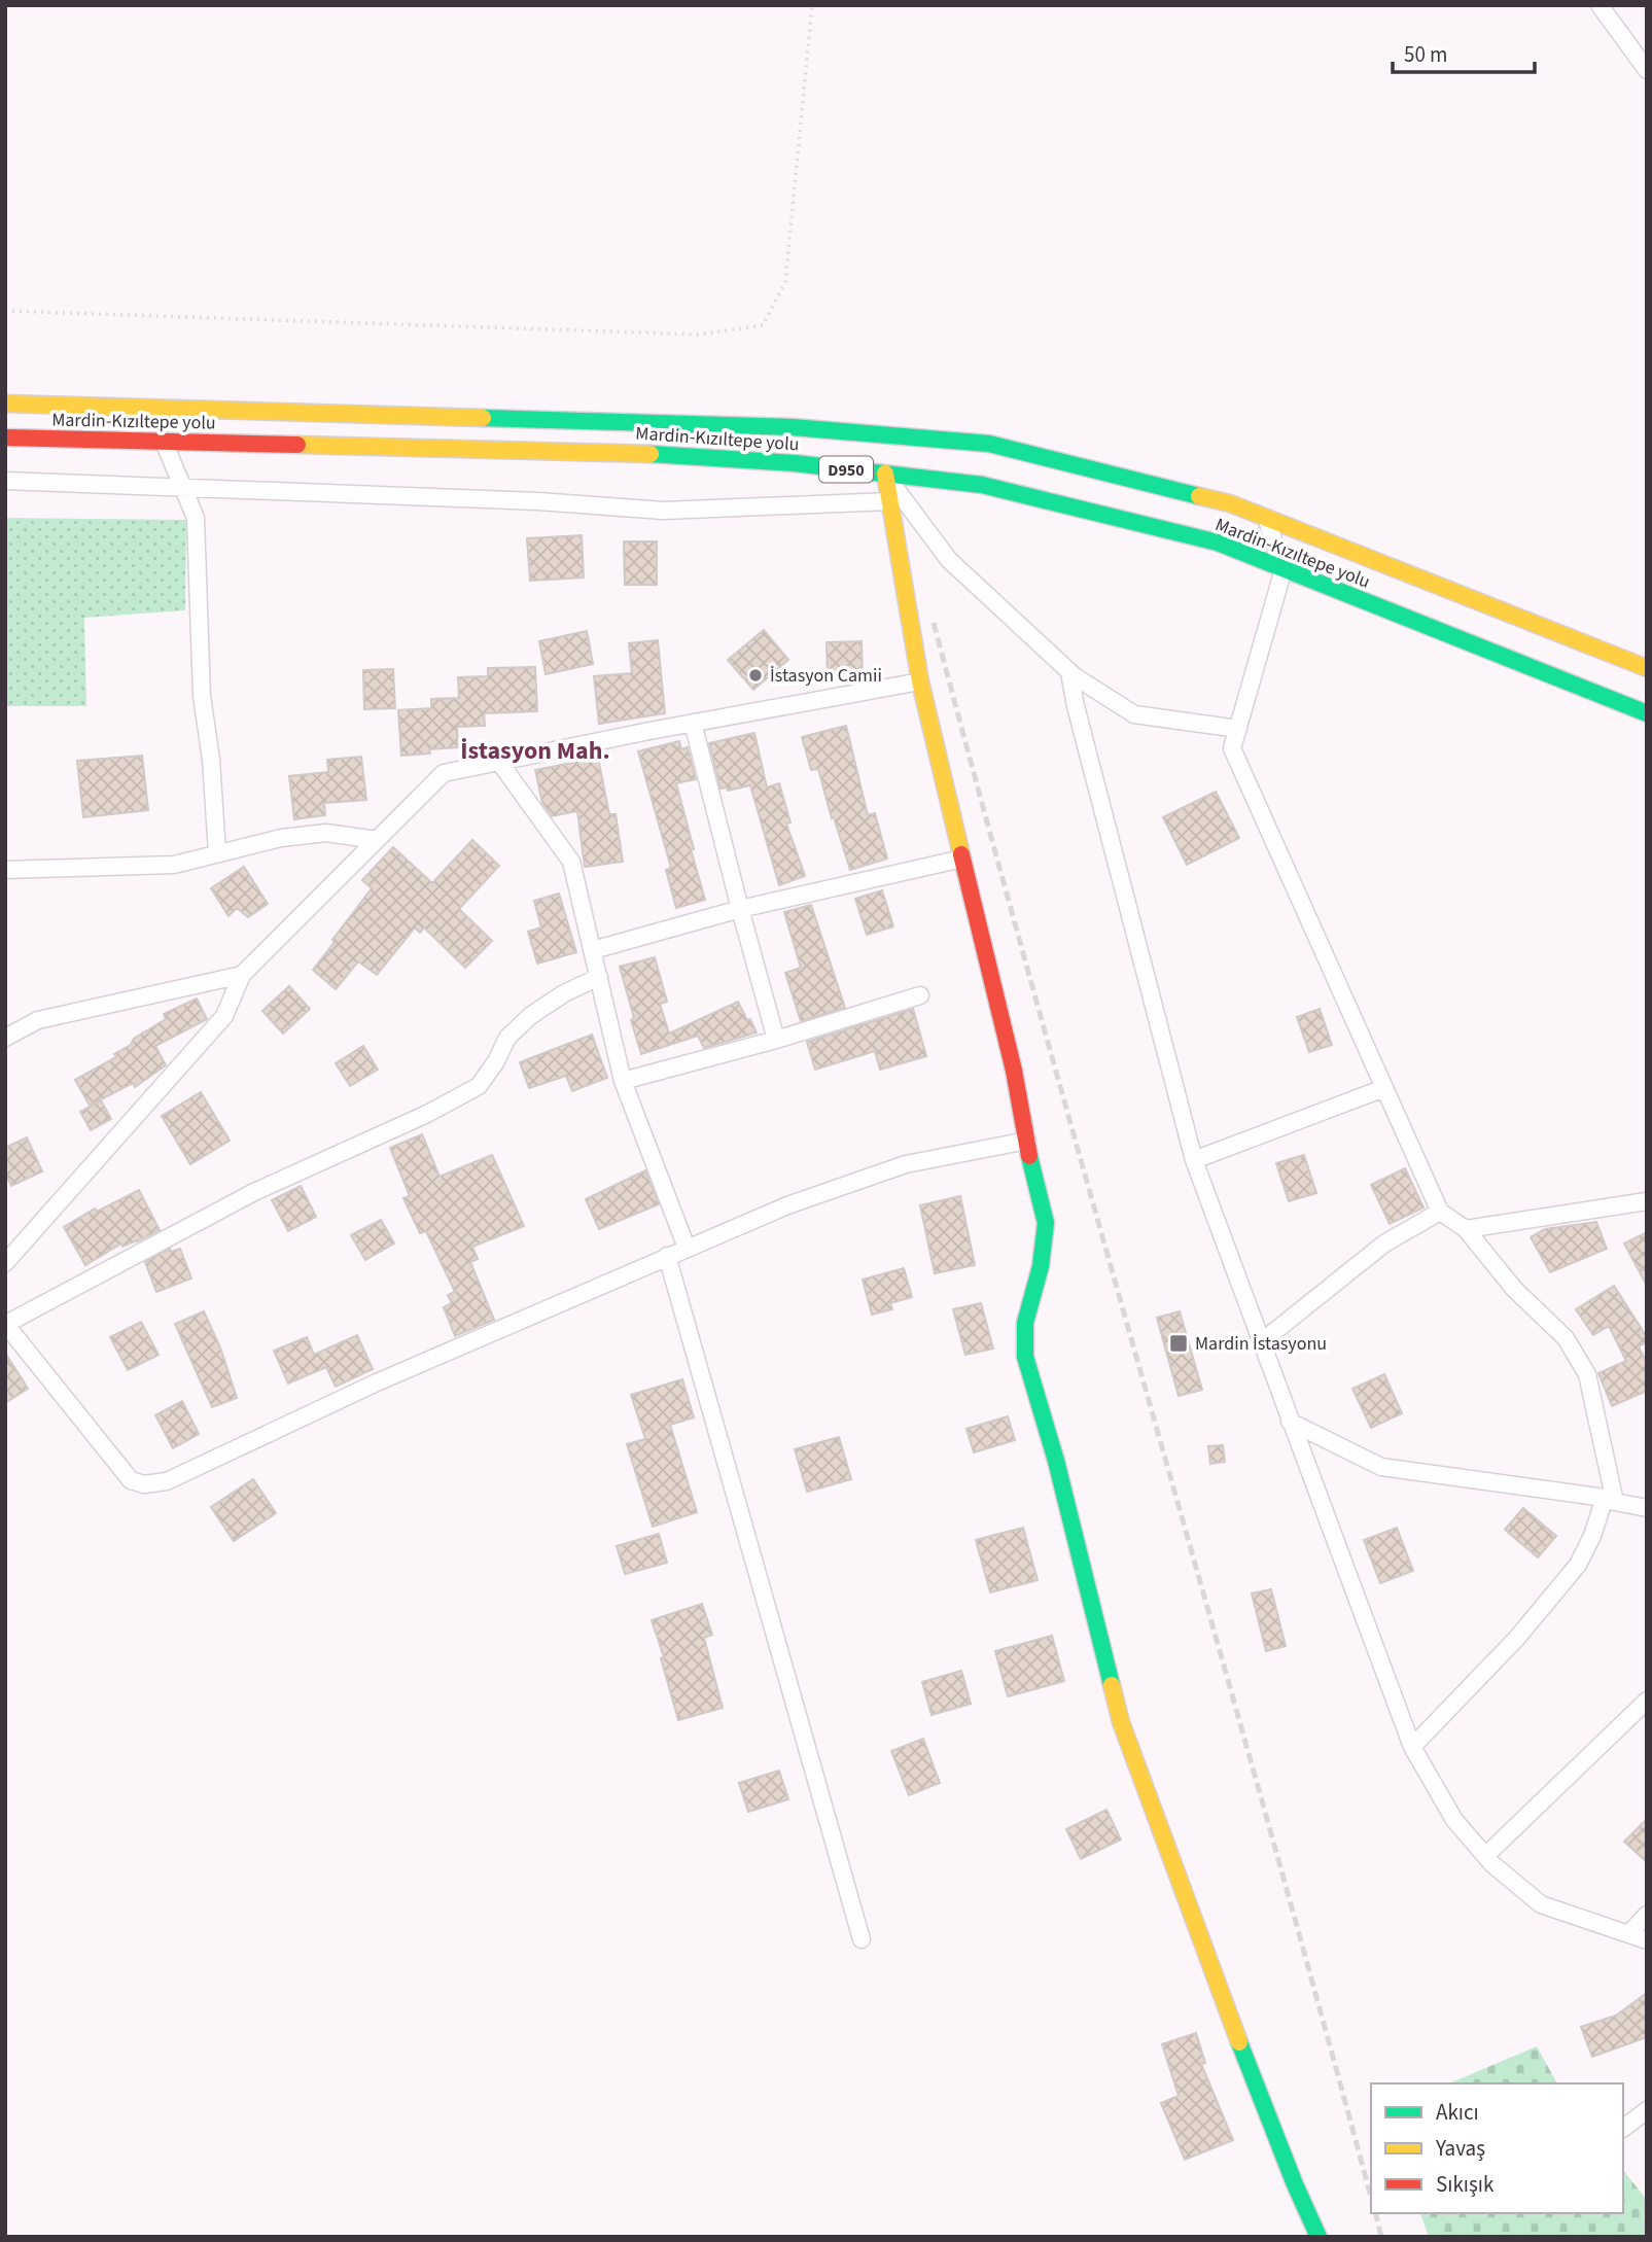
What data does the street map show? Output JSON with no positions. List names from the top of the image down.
{
  "streets": {
    "main road": ["Mardin-Kızıltepe yolu", "D950"]
  },
  "districts": ["İstasyon Mah."],
  "places": {
    "other": ["İstasyon Camii"],
    "transit": ["Mardin İstasyonu"]
  },
  "legend": ["Akıcı", "Yavaş", "Sıkışık"],
  "scale_bar": "50 m"
}
